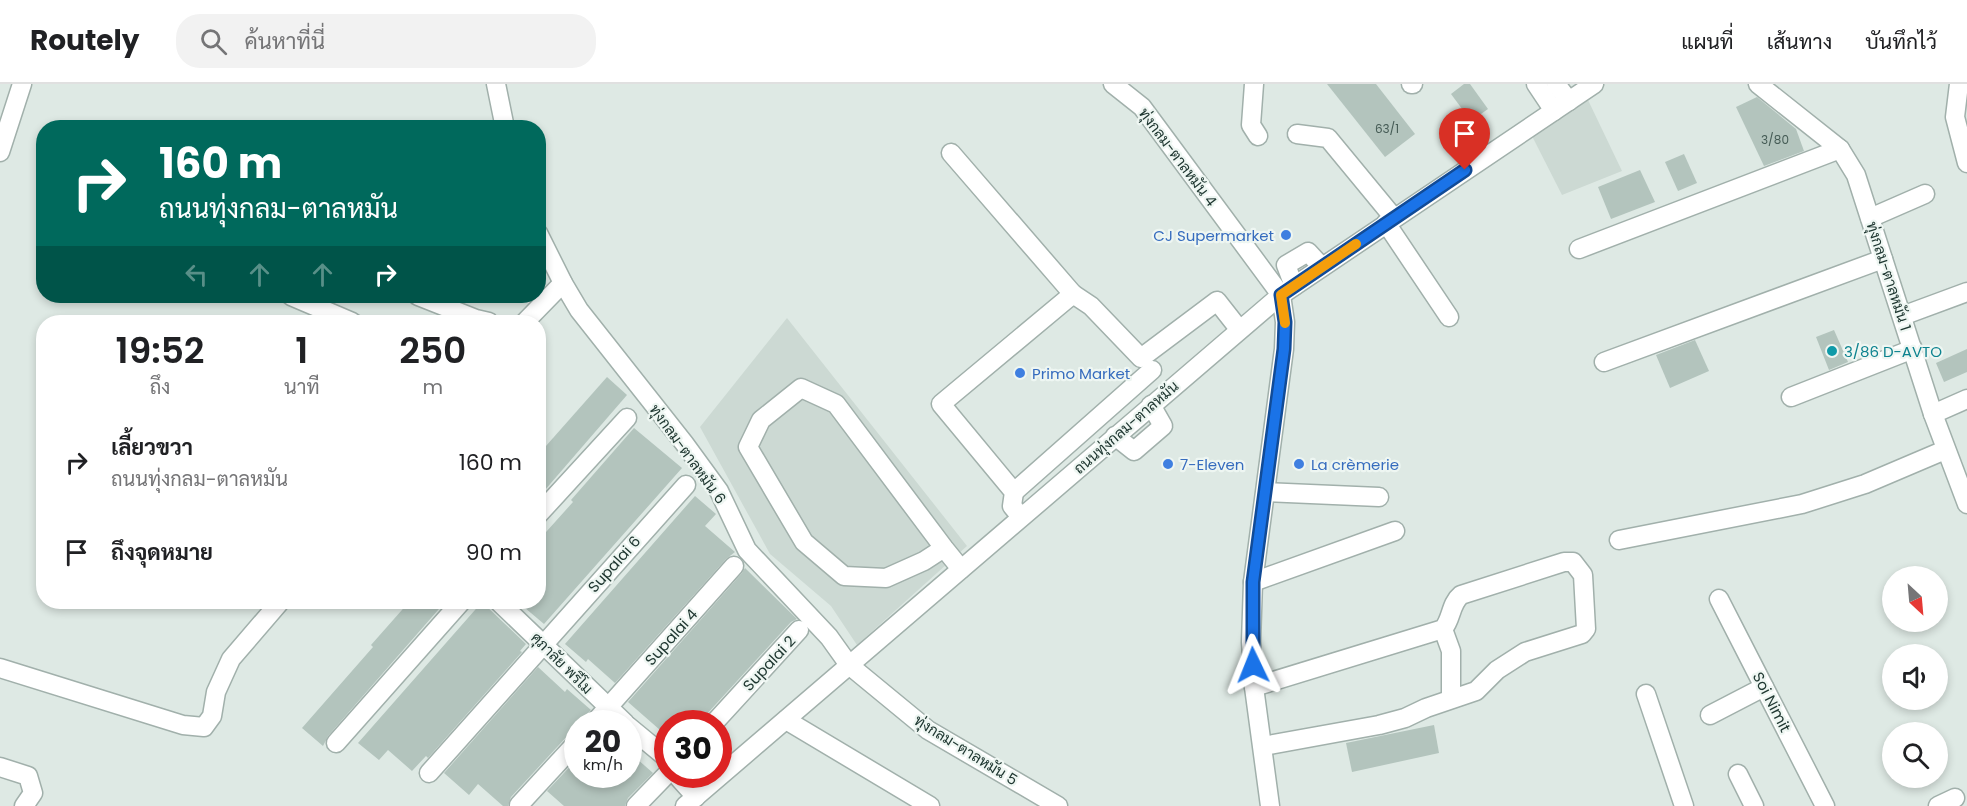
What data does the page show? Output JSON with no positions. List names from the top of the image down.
{
  "streets": {
    "street": [
      "ทุ่งกลม-ตาลหมัน 4",
      "ทุ่งกลม-ตาลหมัน 1",
      "ถนนทุ่งกลม-ตาลหมัน",
      "ทุ่งกลม-ตาลหมัน 6",
      "Supalai 6",
      "Supalai 4",
      "ศุภาลัย พรีโม",
      "Supalai 2",
      "Soi Nimit",
      "ทุ่งกลม-ตาลหมัน 5"
    ]
  },
  "crossings": [
    ["ทุ่งกลม-ตาลหมัน 4", "ถนนทุ่งกลม-ตาลหมัน"],
    ["ถนนทุ่งกลม-ตาลหมัน", "ทุ่งกลม-ตาลหมัน 6"],
    ["ถนนทุ่งกลม-ตาลหมัน", "ทุ่งกลม-ตาลหมัน 5"],
    ["ทุ่งกลม-ตาลหมัน 6", "ทุ่งกลม-ตาลหมัน 5"],
    ["Supalai 6", "ศุภาลัย พรีโม"],
    ["Supalai 4", "ศุภาลัย พรีโม"]
  ],
  "places": [
    "CJ Supermarket",
    "3/86 D-AVTO",
    "Primo Market",
    "7-Eleven",
    "La crèmerie"
  ],
  "house_numbers": ["63/1", "3/80"],
  "north": "bottom right",
  "page": {
    "header": "Routely",
    "search": "ค้นหาที่นี่",
    "nav": ["แผนที่", "เส้นทาง", "บันทึกไว้"],
    "turn": ["160 m", "ถนนทุ่งกลม-ตาลหมัน"],
    "eta": [
      "19:52",
      "ถึง",
      "1",
      "นาที",
      "250",
      "m"
    ],
    "list": [
      {
        "name": "เลี้ยวขวา",
        "note": "ถนนทุ่งกลม-ตาลหมัน",
        "value": "160 m"
      },
      {
        "name": "ถึงจุดหมาย",
        "value": "90 m"
      }
    ],
    "speed": "20 km/h",
    "limit": "30"
  }
}
